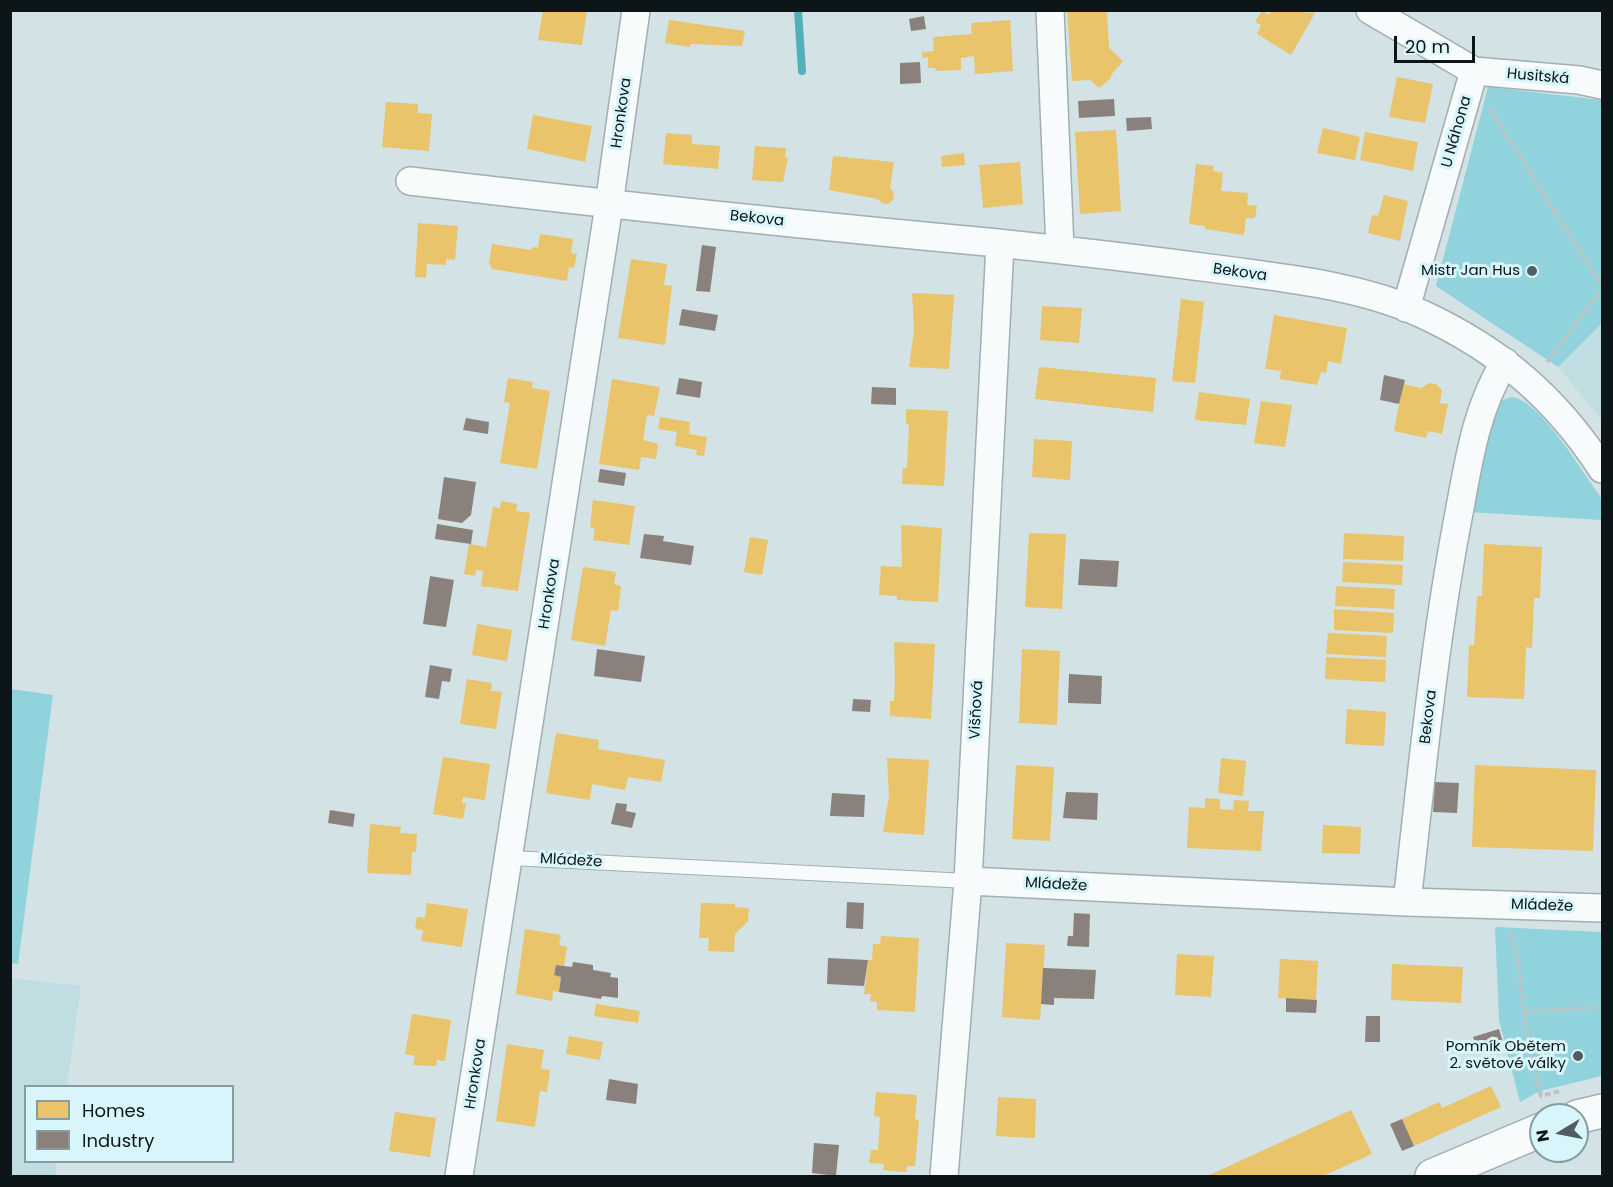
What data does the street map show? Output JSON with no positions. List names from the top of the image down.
{
  "streets": {
    "street": [
      "Husitská",
      "Hronkova",
      "U Náhona",
      "Bekova",
      "Višňová",
      "Mládeže"
    ]
  },
  "crossings": [
    ["Husitská", "U Náhona"],
    ["Hronkova", "Bekova"],
    ["Hronkova", "Mládeže"],
    ["U Náhona", "Bekova"],
    ["Bekova", "Višňová"],
    ["Bekova", "Mládeže"],
    ["Višňová", "Mládeže"]
  ],
  "places": ["Mistr Jan Hus", "Pomník Obětem 2. světové války"],
  "legend": ["Homes", "Industry"],
  "scale_bar": "20 m",
  "north": "left"
}
